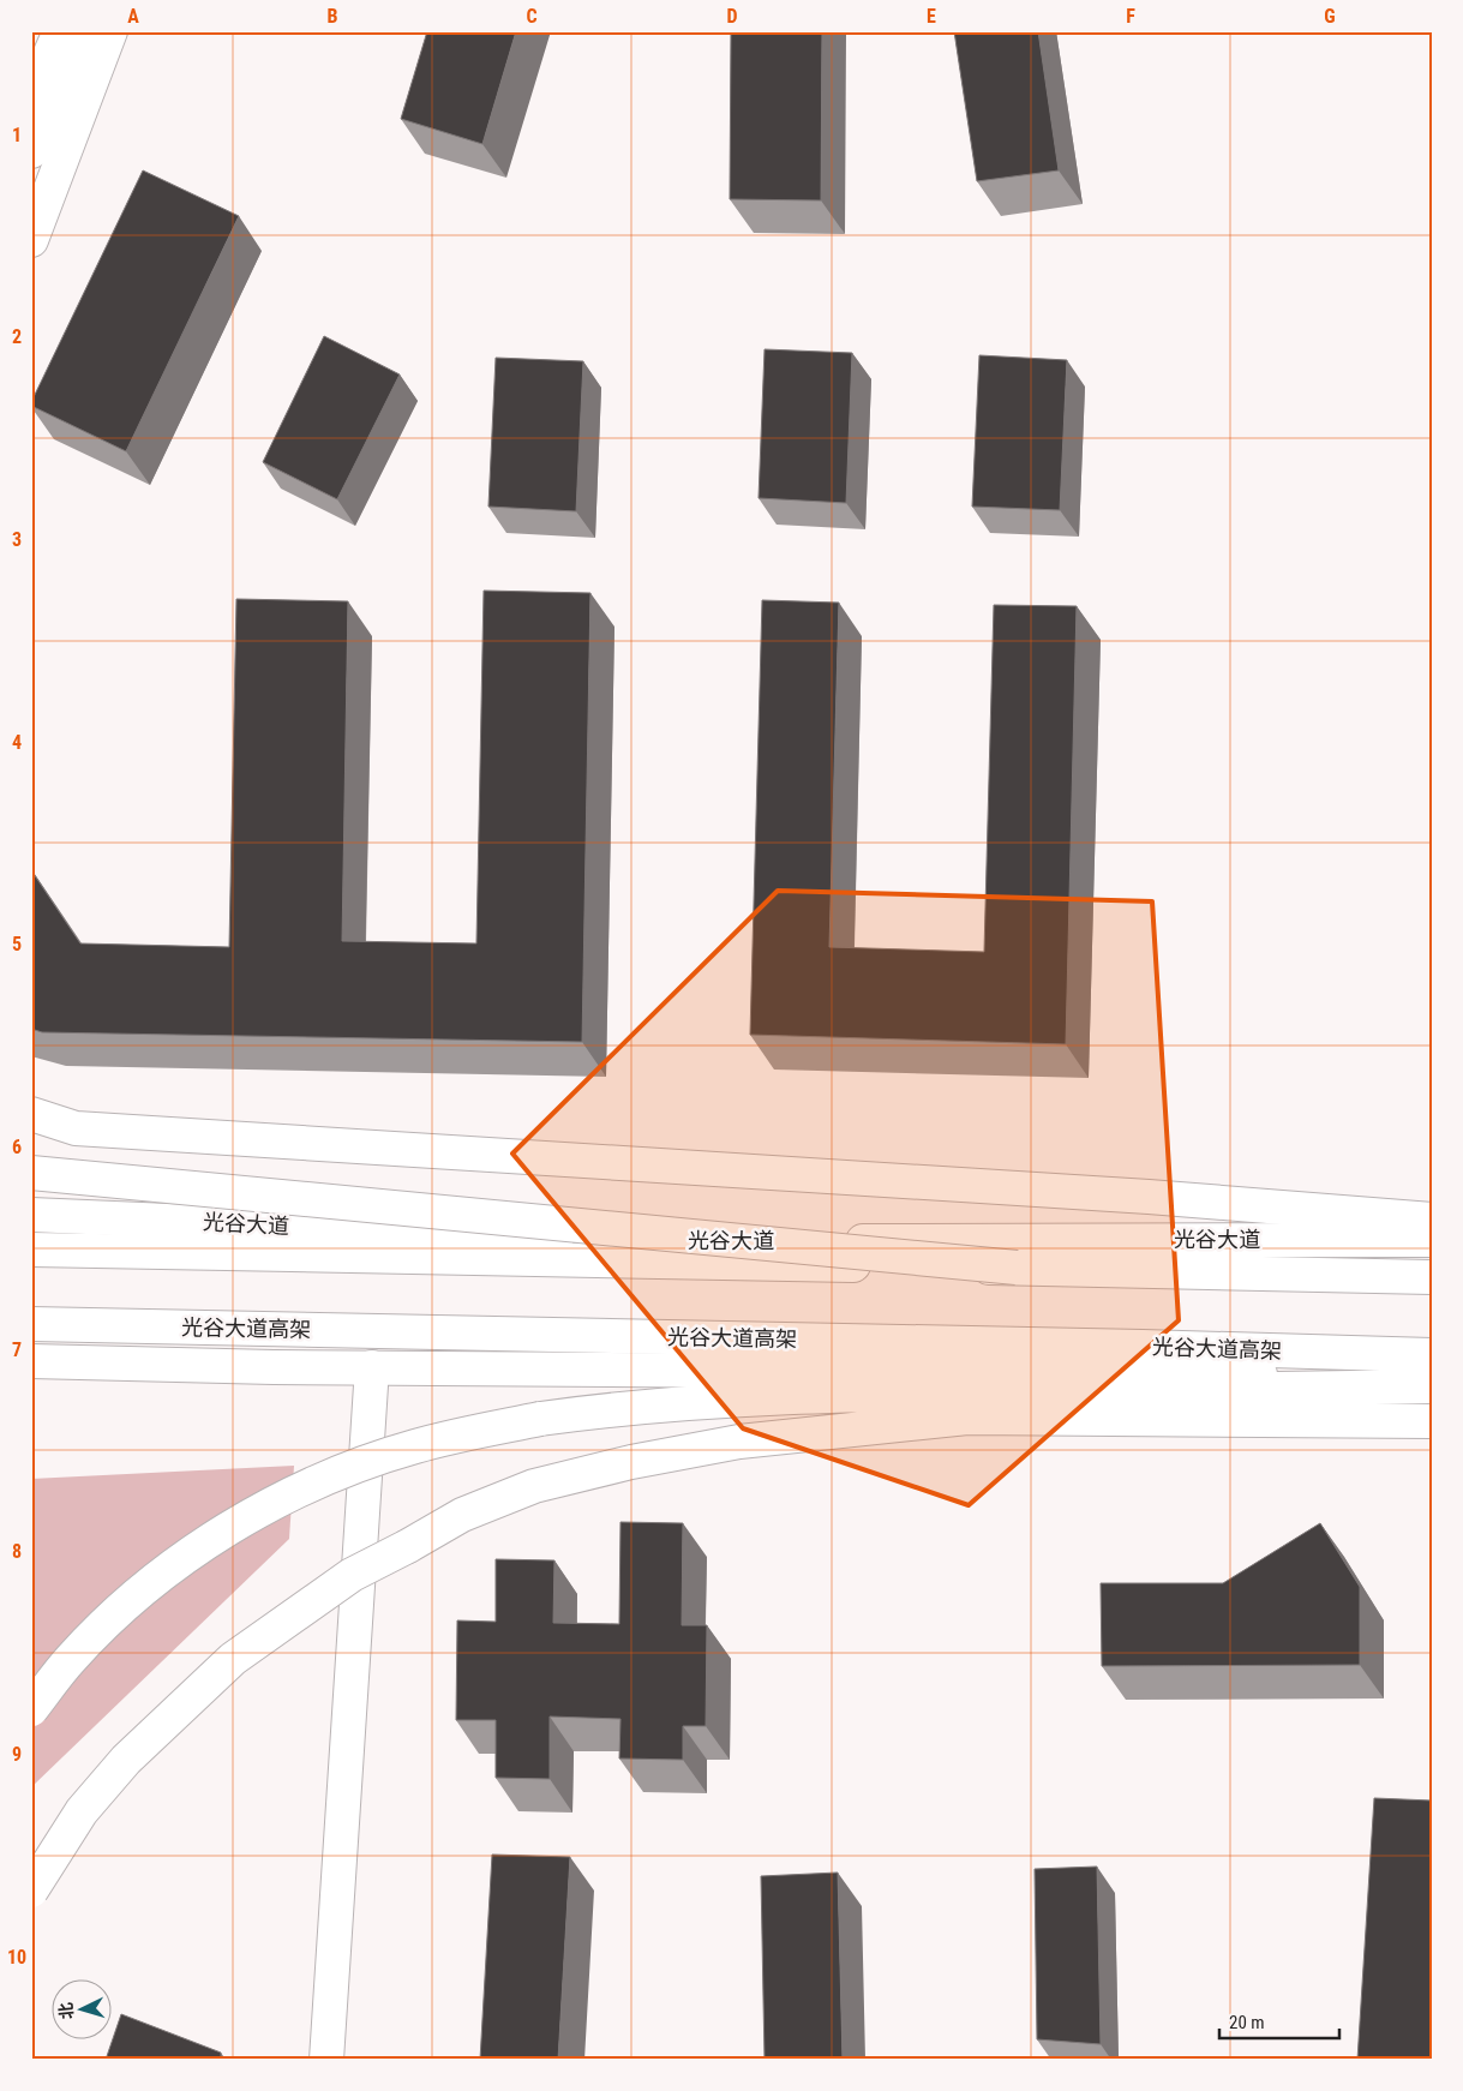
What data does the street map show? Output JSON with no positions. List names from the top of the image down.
{
  "streets": {
    "main road": ["光谷大道", "光谷大道高架"]
  },
  "scale_bar": "20 m",
  "north": "left",
  "grid": {
    "columns": [
      "A",
      "B",
      "C",
      "D",
      "E",
      "F",
      "G"
    ],
    "rows": [
      "1",
      "2",
      "3",
      "4",
      "5",
      "6",
      "7",
      "8",
      "9",
      "10"
    ]
  }
}
